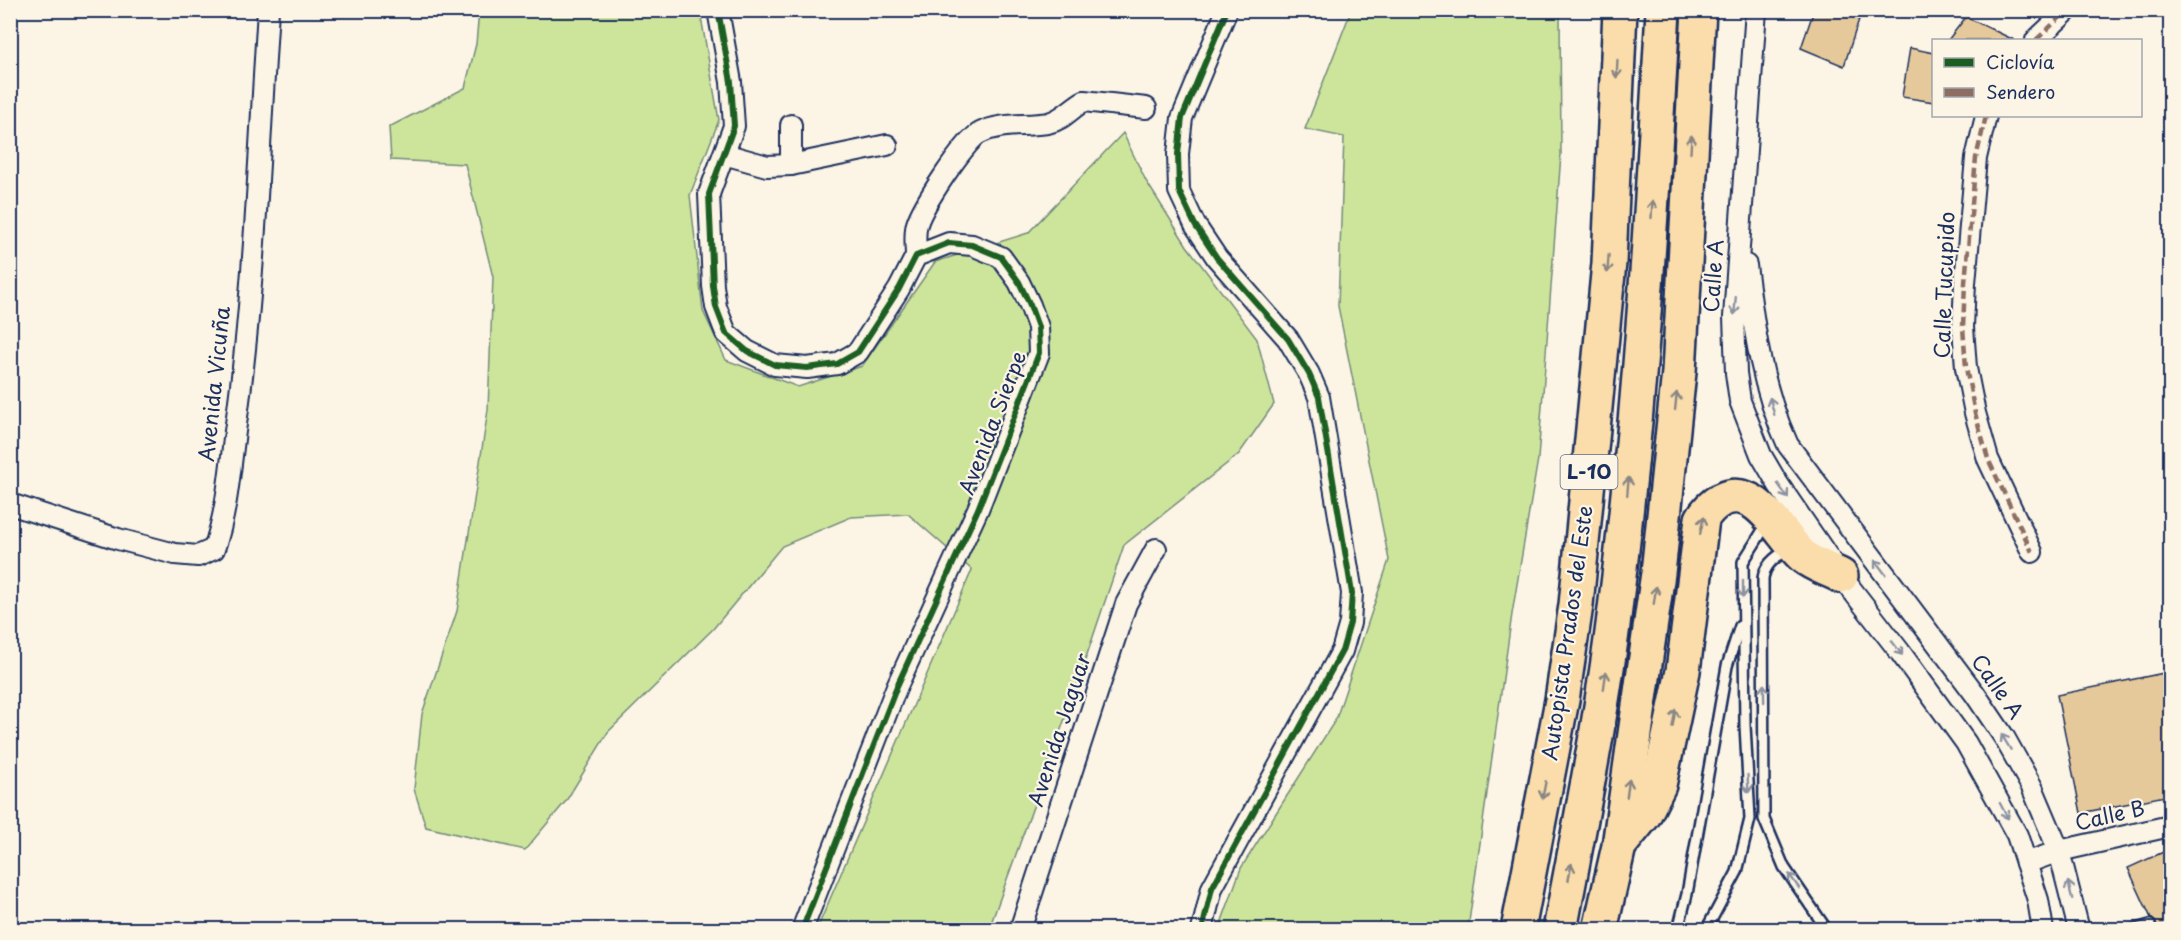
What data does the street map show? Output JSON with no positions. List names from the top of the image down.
{
  "streets": {
    "highway": ["L-10", "Autopista Prados del Este"],
    "street": [
      "Calle A",
      "Calle Tucupido",
      "Avenida Vicuña",
      "Avenida Sierpe",
      "Avenida Jaguar",
      "Calle B"
    ]
  },
  "crossings": [
    ["Calle A", "Calle B"]
  ],
  "legend": ["Ciclovía", "Sendero"]
}
